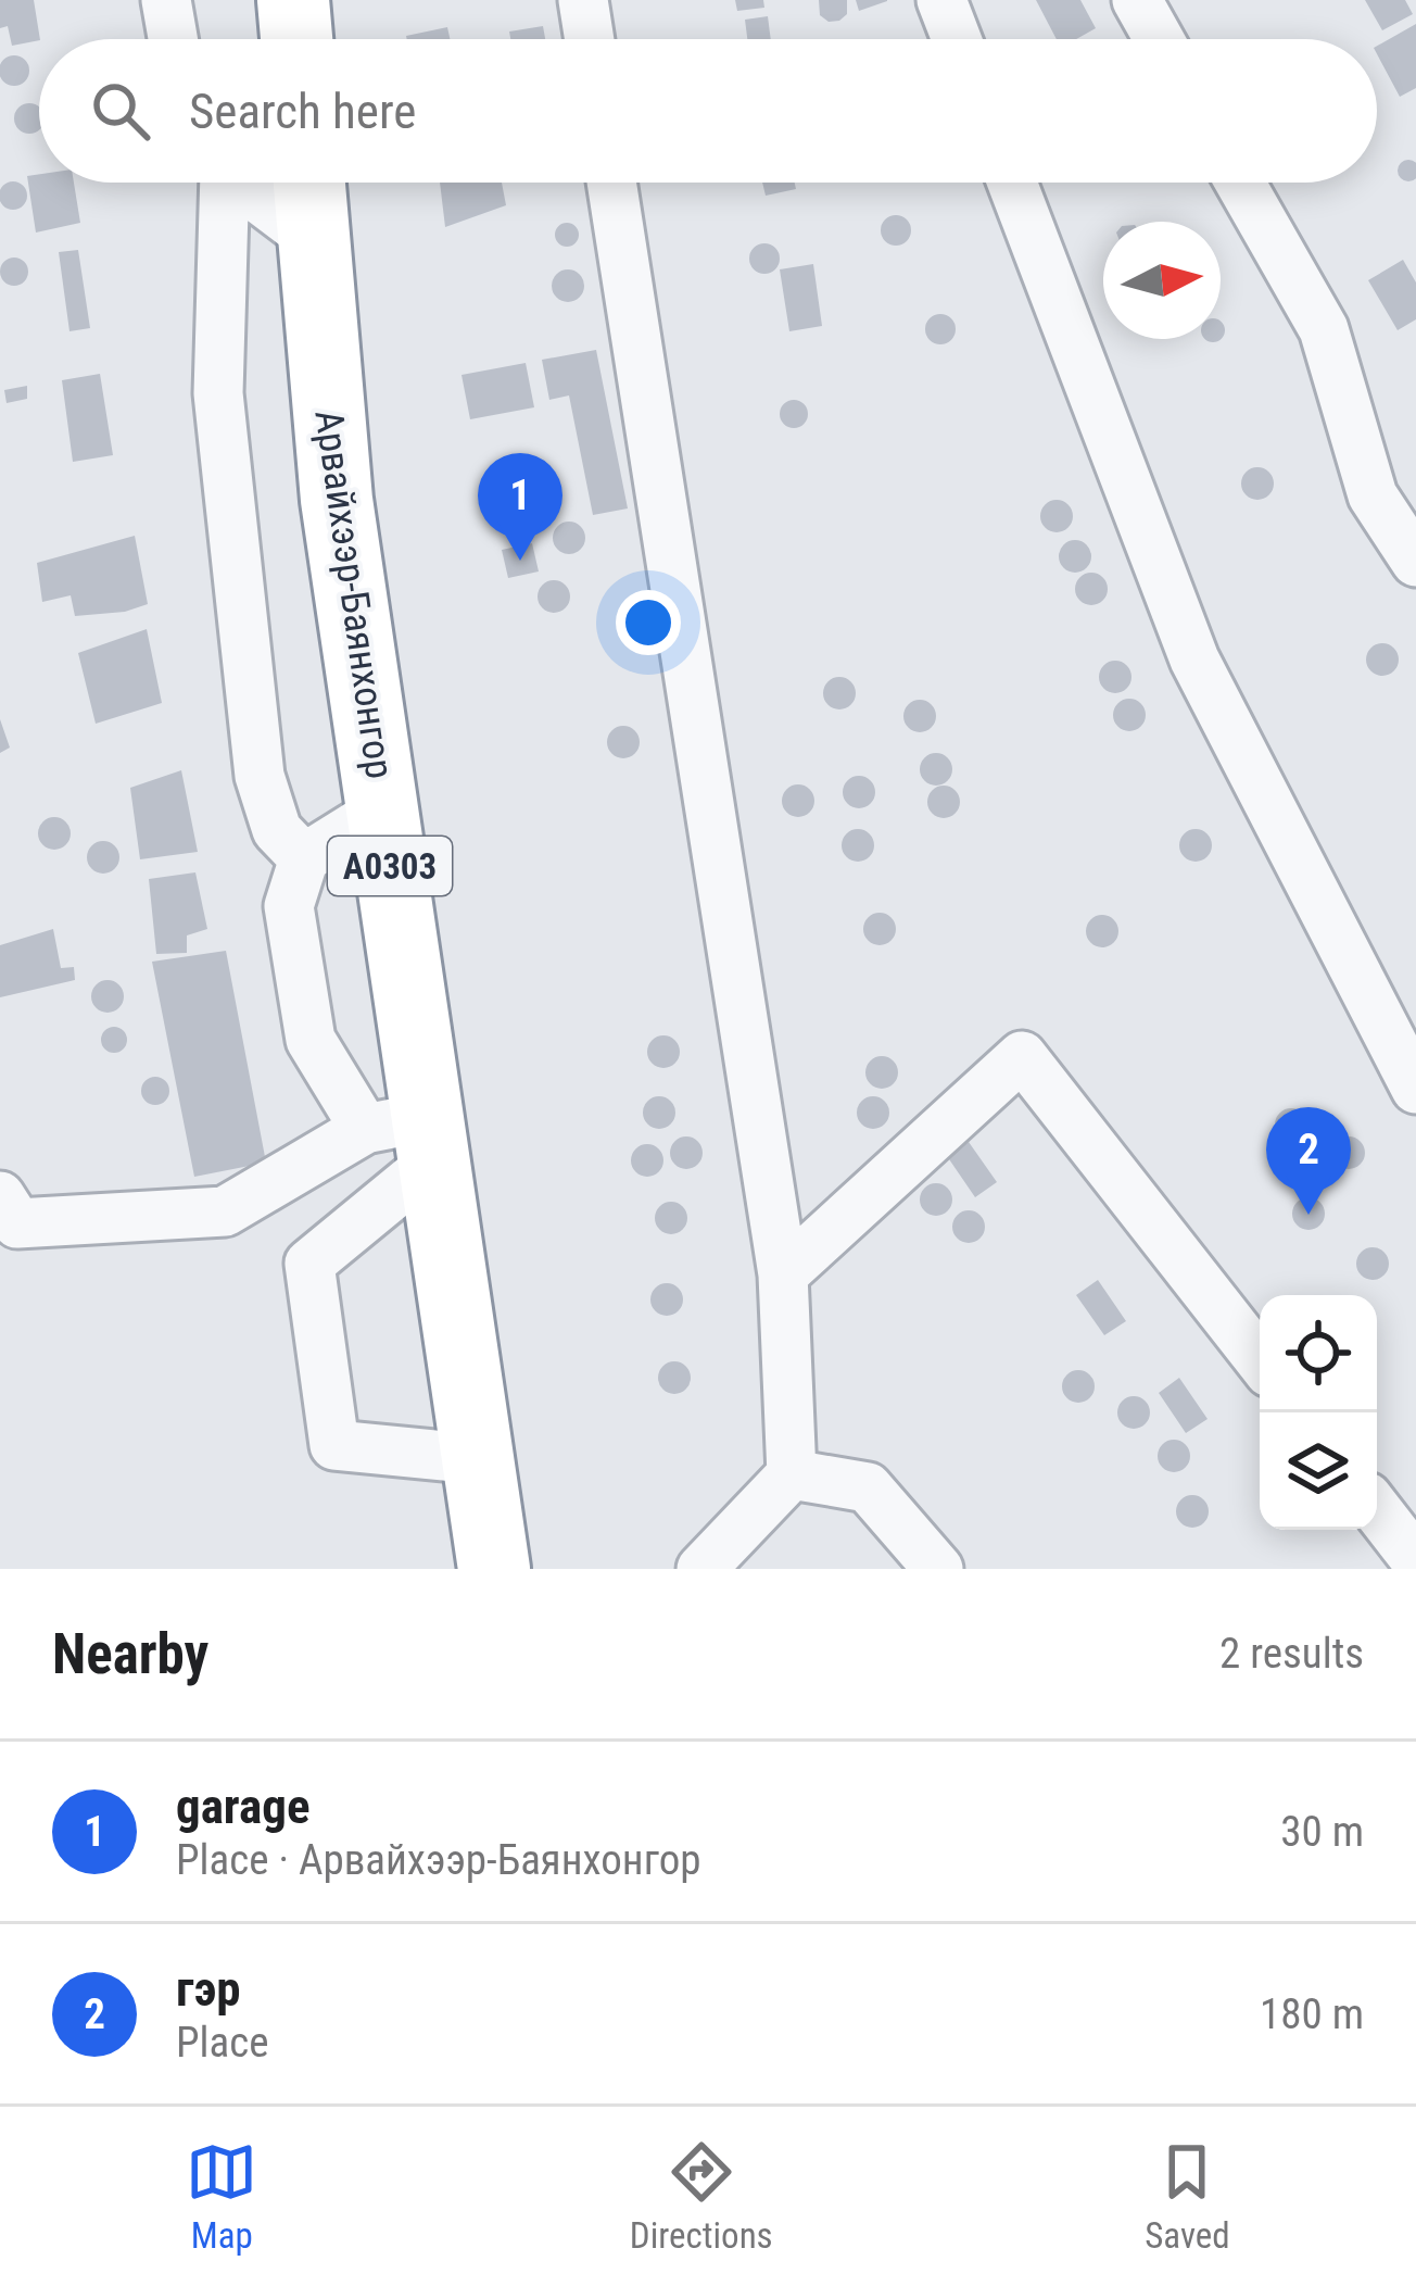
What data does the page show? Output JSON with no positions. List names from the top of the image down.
{
  "streets": {
    "highway": ["Арвайхээр-Баянхонгор", "A0303"]
  },
  "north": "right",
  "page": {
    "search": "Search here",
    "pins": ["1", "2"],
    "heading": ["Nearby", "2 results"],
    "list": [
      {
        "mark": "1",
        "name": "garage",
        "note": "Place · Арвайхээр-Баянхонгор",
        "value": "30 m"
      },
      {
        "mark": "2",
        "name": "гэр",
        "note": "Place",
        "value": "180 m"
      }
    ],
    "nav": ["Map", "Directions", "Saved"]
  }
}
